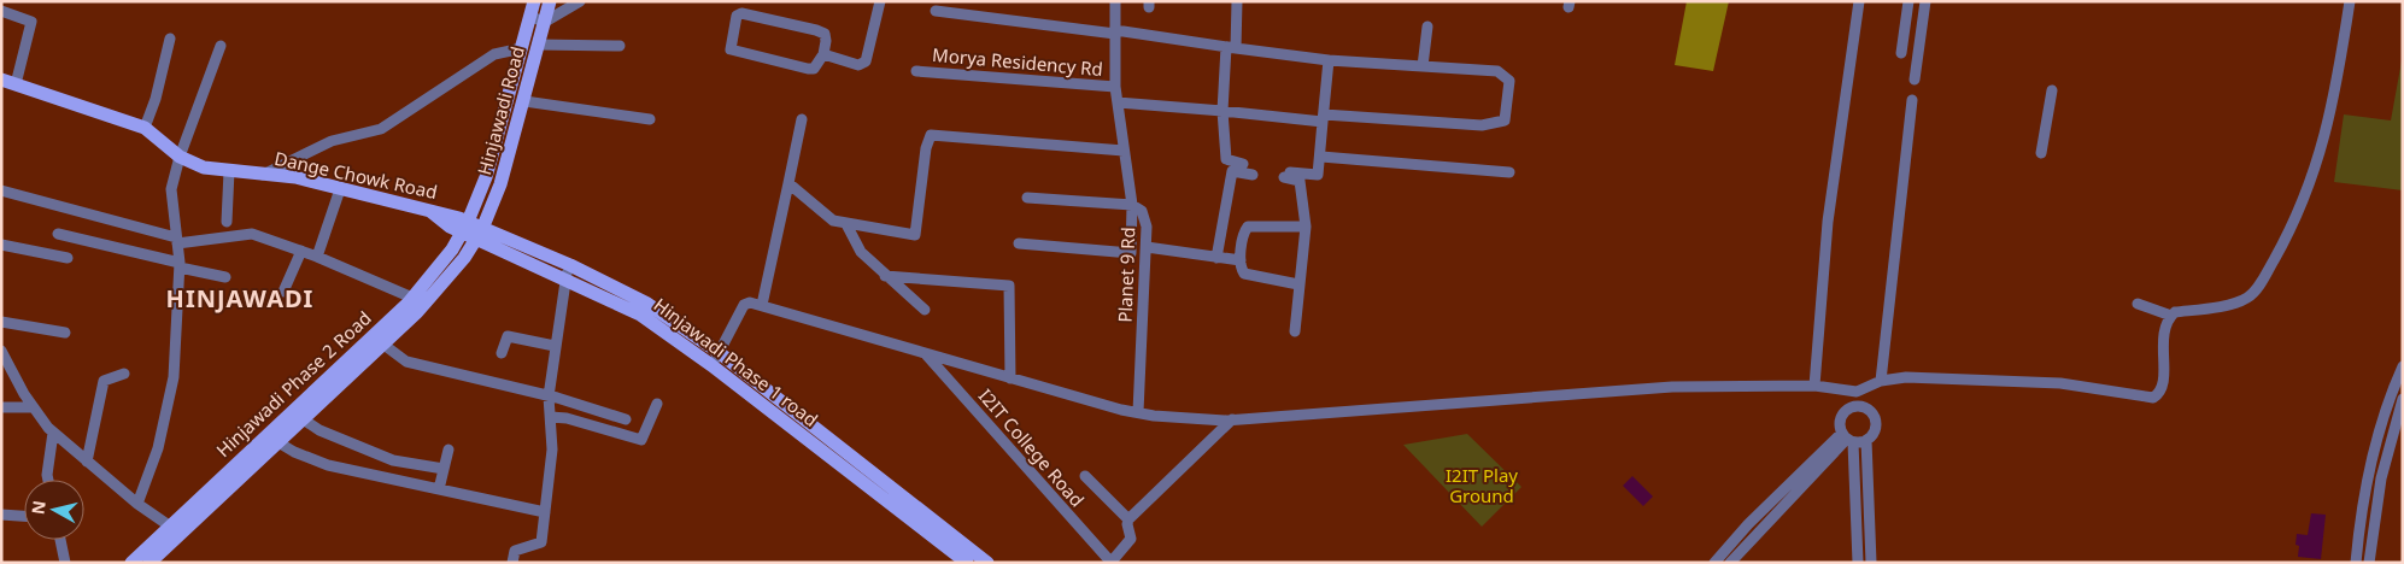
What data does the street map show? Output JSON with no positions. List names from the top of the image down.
{
  "streets": {
    "main road": [
      "Hinjawadi Road",
      "Dange Chowk Road",
      "Hinjawadi Phase 1 road",
      "Hinjawadi Phase 2 Road"
    ],
    "street": ["Morya Residency Rd", "Planet 9 Rd", "I2IT College Road"]
  },
  "crossings": [
    ["Morya Residency Rd", "Planet 9 Rd"],
    ["Hinjawadi Road", "Dange Chowk Road"],
    ["Hinjawadi Road", "Hinjawadi Phase 1 road"],
    ["Hinjawadi Road", "Hinjawadi Phase 2 Road"],
    ["Dange Chowk Road", "Hinjawadi Phase 1 road"],
    ["Dange Chowk Road", "Hinjawadi Phase 2 Road"],
    ["Hinjawadi Phase 1 road", "Hinjawadi Phase 2 Road"]
  ],
  "districts": ["HINJAWADI"],
  "parks": ["I2IT Play Ground"],
  "north": "left"
}
